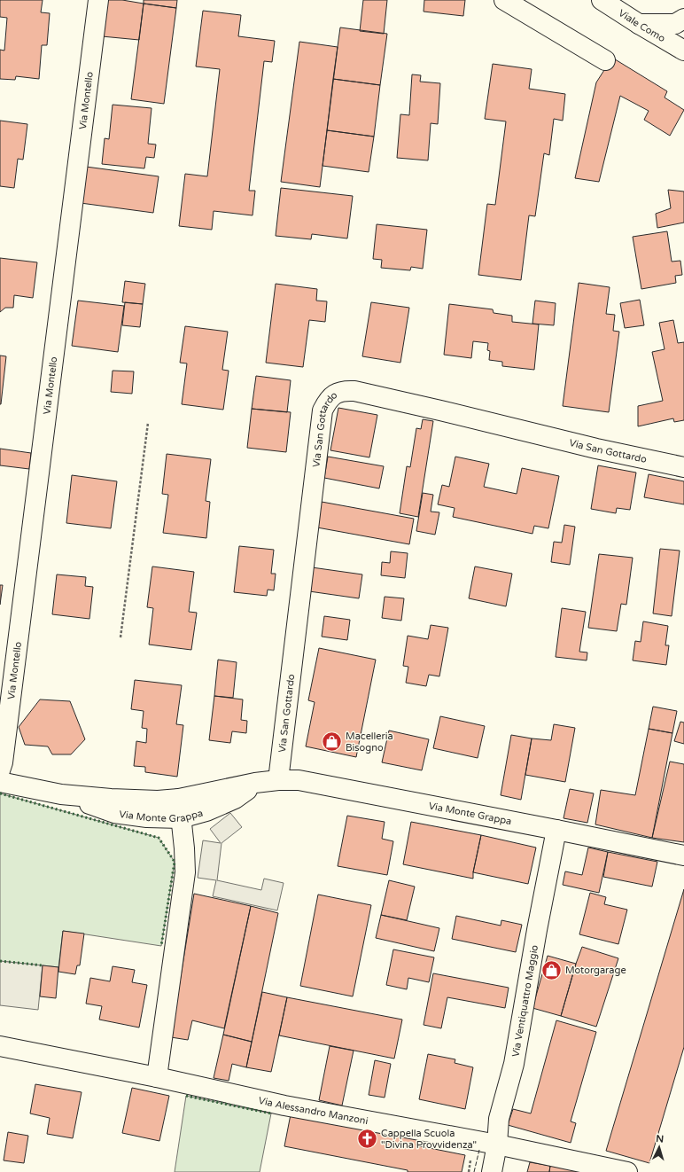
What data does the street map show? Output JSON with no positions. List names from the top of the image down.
{
  "streets": {
    "street": [
      "Viale Como",
      "Via Montello",
      "Via San Gottardo",
      "Via Monte Grappa",
      "Via Ventiquattro Maggio",
      "Via Alessandro Manzoni"
    ]
  },
  "crossings": [
    ["Via San Gottardo", "Via Monte Grappa"],
    ["Via Monte Grappa", "Via Ventiquattro Maggio"],
    ["Via Ventiquattro Maggio", "Via Alessandro Manzoni"]
  ],
  "places": {
    "shop": ["Macelleria Bisogno", "Motorgarage"],
    "church": ["Cappella Scuola \"Divina Provvidenza\""]
  },
  "north": "top"
}
